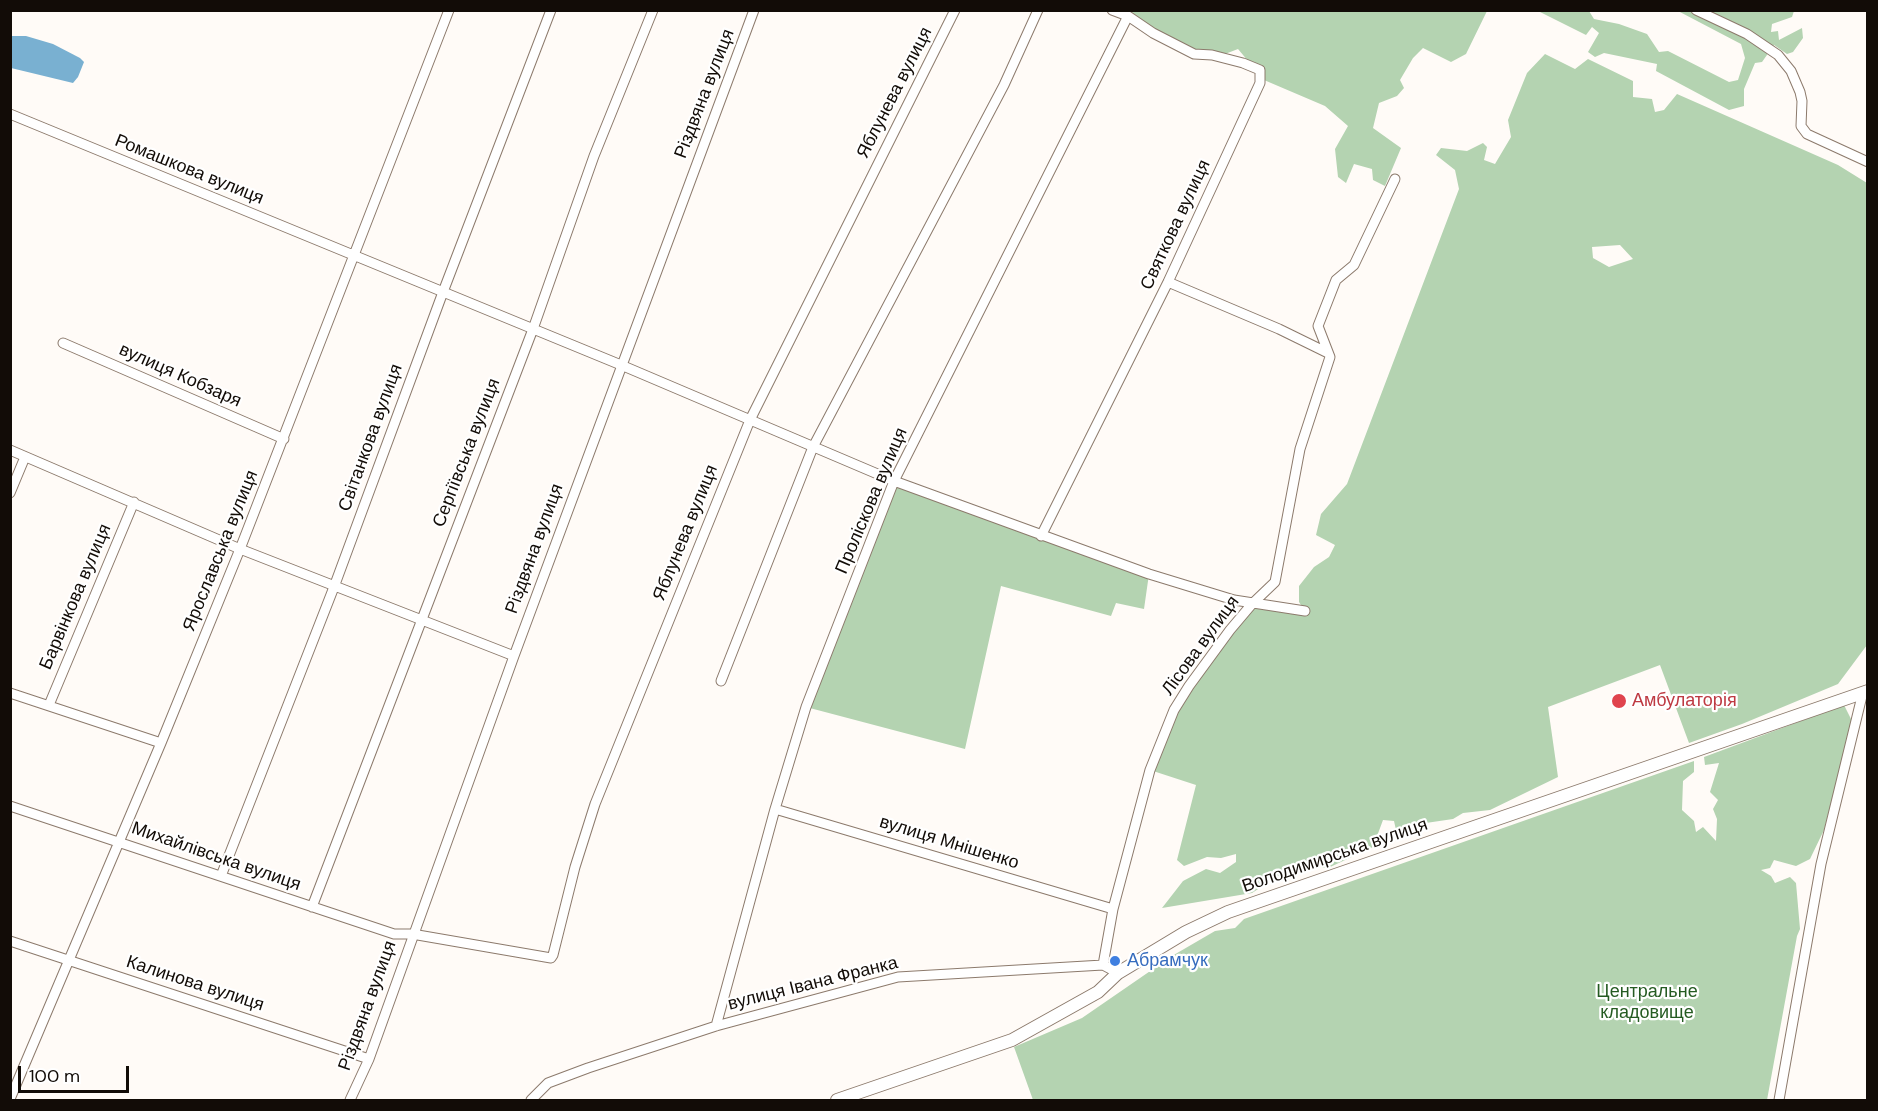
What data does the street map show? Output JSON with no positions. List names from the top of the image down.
{
  "streets": {
    "main road": ["Володимирська вулиця"],
    "street": [
      "Яблунева вулиця",
      "Різдвяна вулиця",
      "Ромашкова вулиця",
      "Святкова вулиця",
      "вулиця Кобзаря",
      "Світанкова вулиця",
      "Сергіївська вулиця",
      "Проліскова вулиця",
      "Ярославська вулиця",
      "Барвінкова вулиця",
      "Лісова вулиця",
      "вулиця Мнішенко",
      "Михайлівська вулиця",
      "Калинова вулиця",
      "вулиця Івана Франка"
    ]
  },
  "crossings": [
    ["Яблунева вулиця", "Різдвяна вулиця"],
    ["Яблунева вулиця", "Ромашкова вулиця"],
    ["Яблунева вулиця", "Михайлівська вулиця"],
    ["Різдвяна вулиця", "Ромашкова вулиця"],
    ["Різдвяна вулиця", "Михайлівська вулиця"],
    ["Різдвяна вулиця", "Калинова вулиця"],
    ["Ромашкова вулиця", "Святкова вулиця"],
    ["Ромашкова вулиця", "Світанкова вулиця"],
    ["Ромашкова вулиця", "Сергіївська вулиця"],
    ["Ромашкова вулиця", "Проліскова вулиця"],
    ["Ромашкова вулиця", "Ярославська вулиця"],
    ["Ромашкова вулиця", "Лісова вулиця"],
    ["Святкова вулиця", "Проліскова вулиця"],
    ["вулиця Кобзаря", "Ярославська вулиця"],
    ["Світанкова вулиця", "Михайлівська вулиця"],
    ["Сергіївська вулиця", "Михайлівська вулиця"],
    ["Проліскова вулиця", "вулиця Мнішенко"],
    ["Проліскова вулиця", "вулиця Івана Франка"],
    ["Ярославська вулиця", "Михайлівська вулиця"],
    ["Ярославська вулиця", "Калинова вулиця"],
    ["Лісова вулиця", "вулиця Мнішенко"],
    ["Лісова вулиця", "вулиця Івана Франка"],
    ["Володимирська вулиця", "вулиця Івана Франка"]
  ],
  "parks": ["Центральне кладовище"],
  "places": ["Амбулаторія", "Абрамчук"],
  "scale_bar": "100 m"
}
